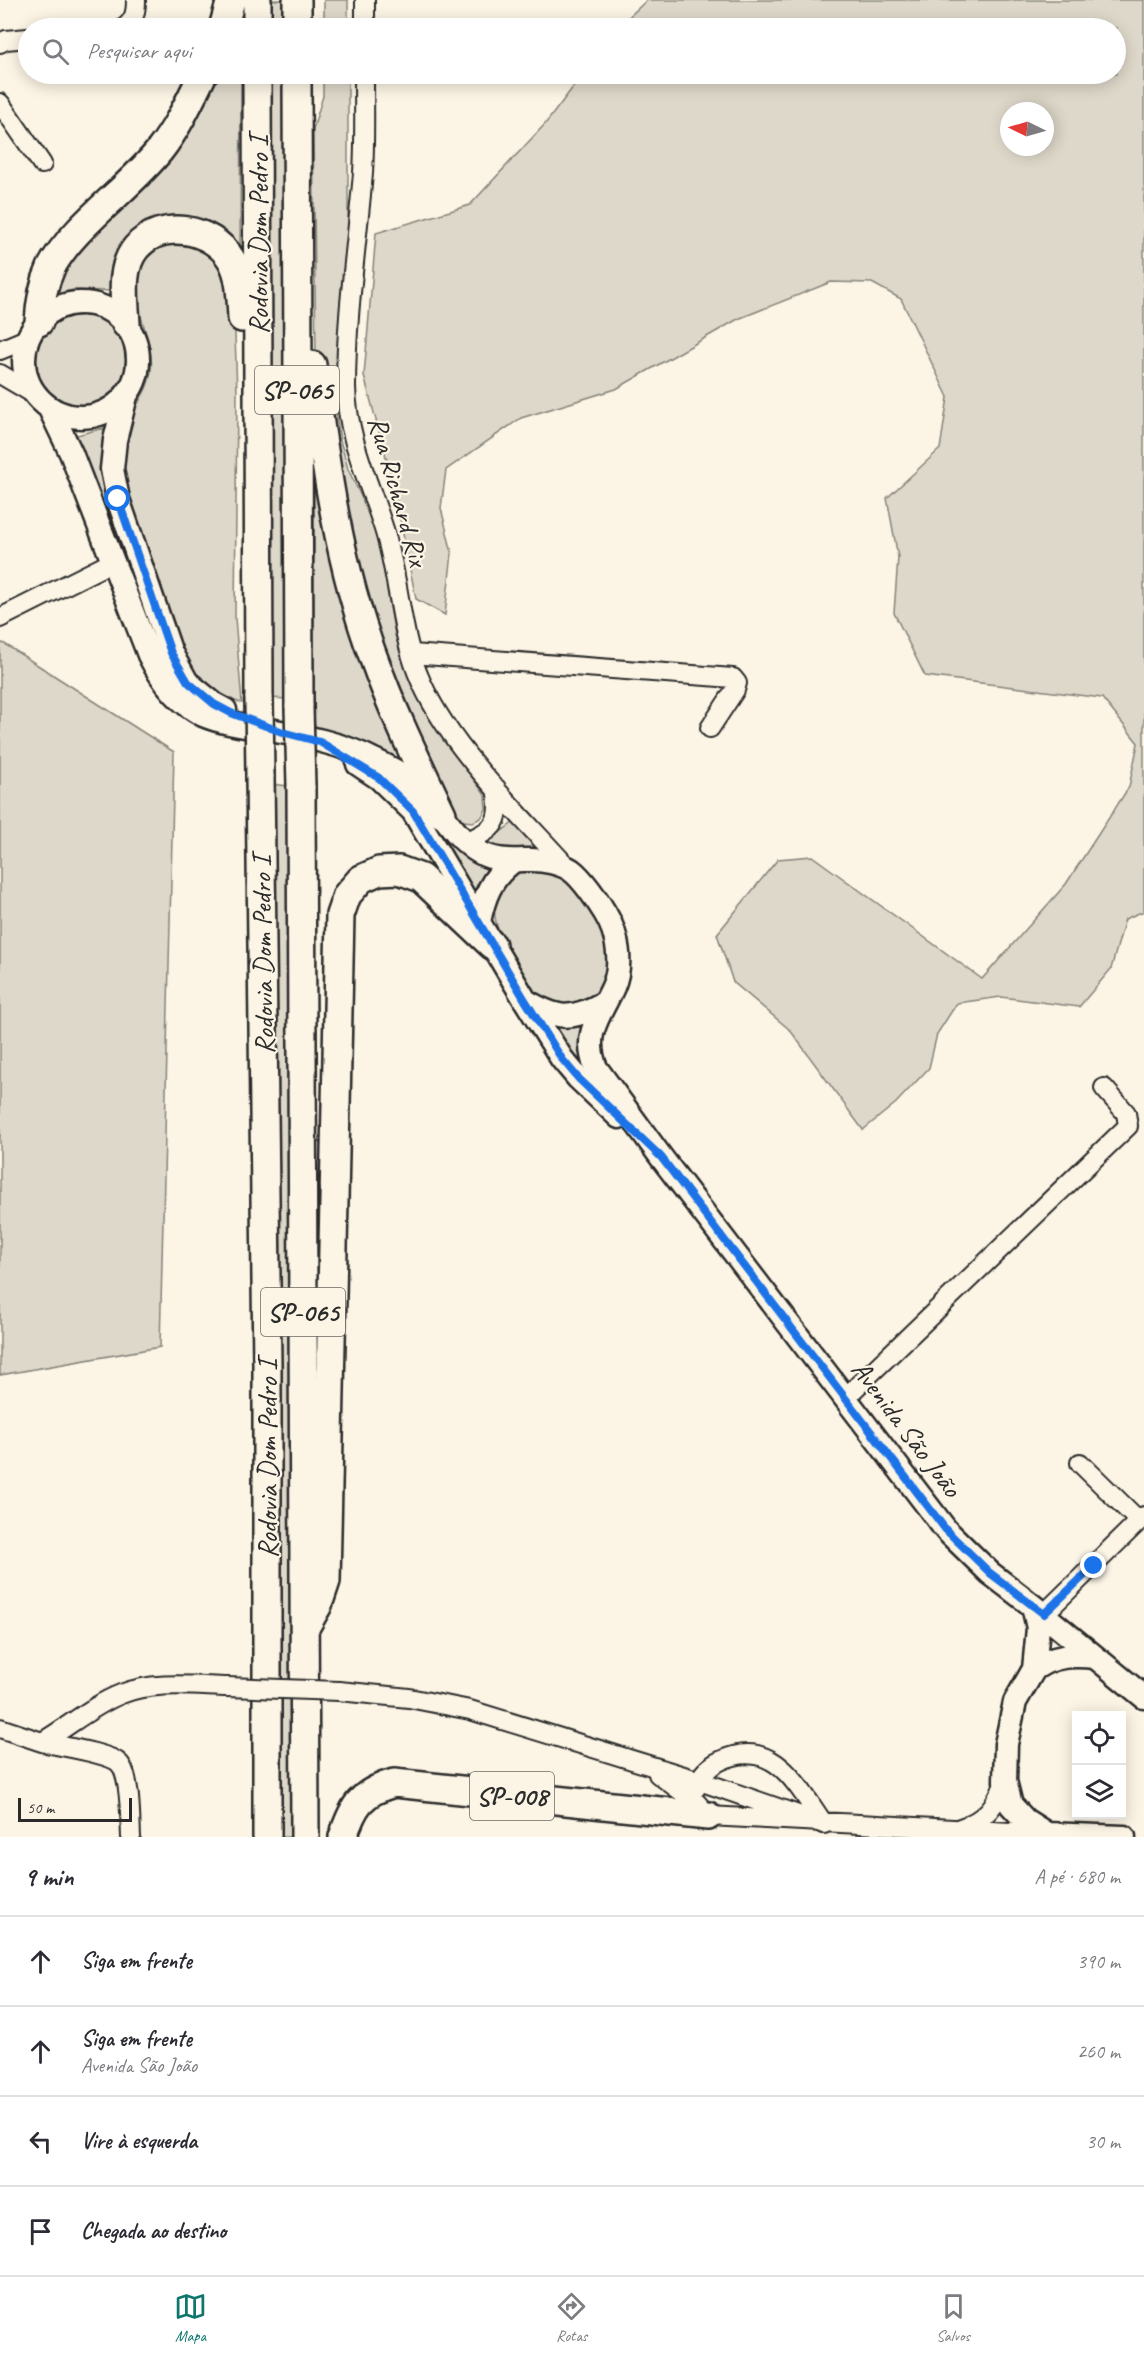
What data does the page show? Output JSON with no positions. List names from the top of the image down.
{
  "streets": {
    "highway": ["Rodovia Dom Pedro I", "SP-065", "SP-008"],
    "main road": ["Avenida São João"],
    "street": ["Rua Richard Rix"]
  },
  "scale_bar": "50 m",
  "north": "left",
  "page": {
    "search": "Pesquisar aqui",
    "scale": "50 m",
    "heading": ["9 min", "A pé · 680 m"],
    "list": [
      ["Siga em frente", "390 m"],
      ["Siga em frente", "Avenida São João", "260 m"],
      ["Vire à esquerda", "30 m"],
      "Chegada ao destino"
    ],
    "nav": ["Mapa", "Rotas", "Salvos"]
  }
}
